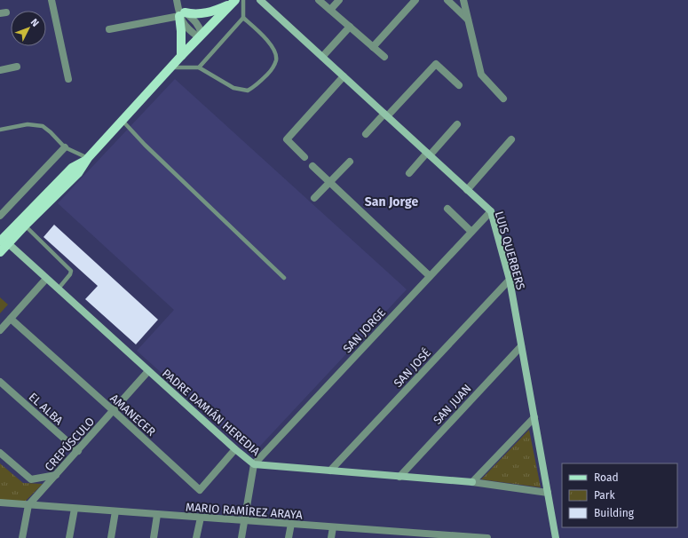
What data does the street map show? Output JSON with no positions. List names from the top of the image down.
{
  "streets": {
    "street": [
      "LUIS QUERBERS",
      "SAN JORGE",
      "SAN JOSÉ",
      "SAN JUAN",
      "EL ALBA",
      "PADRE DAMIÁN HEREDIA",
      "AMANECER",
      "CREPÚSCULO",
      "MARIO RAMÍREZ ARAYA"
    ]
  },
  "crossings": [
    ["LUIS QUERBERS", "SAN JORGE"],
    ["LUIS QUERBERS", "SAN JOSÉ"],
    ["LUIS QUERBERS", "SAN JUAN"],
    ["LUIS QUERBERS", "PADRE DAMIÁN HEREDIA"],
    ["SAN JORGE", "PADRE DAMIÁN HEREDIA"],
    ["SAN JOSÉ", "PADRE DAMIÁN HEREDIA"],
    ["SAN JUAN", "PADRE DAMIÁN HEREDIA"],
    ["EL ALBA", "CREPÚSCULO"],
    ["PADRE DAMIÁN HEREDIA", "AMANECER"],
    ["PADRE DAMIÁN HEREDIA", "CREPÚSCULO"],
    ["AMANECER", "CREPÚSCULO"],
    ["CREPÚSCULO", "MARIO RAMÍREZ ARAYA"]
  ],
  "districts": ["San Jorge"],
  "legend": ["Road", "Park", "Building"],
  "north": "top right"
}
